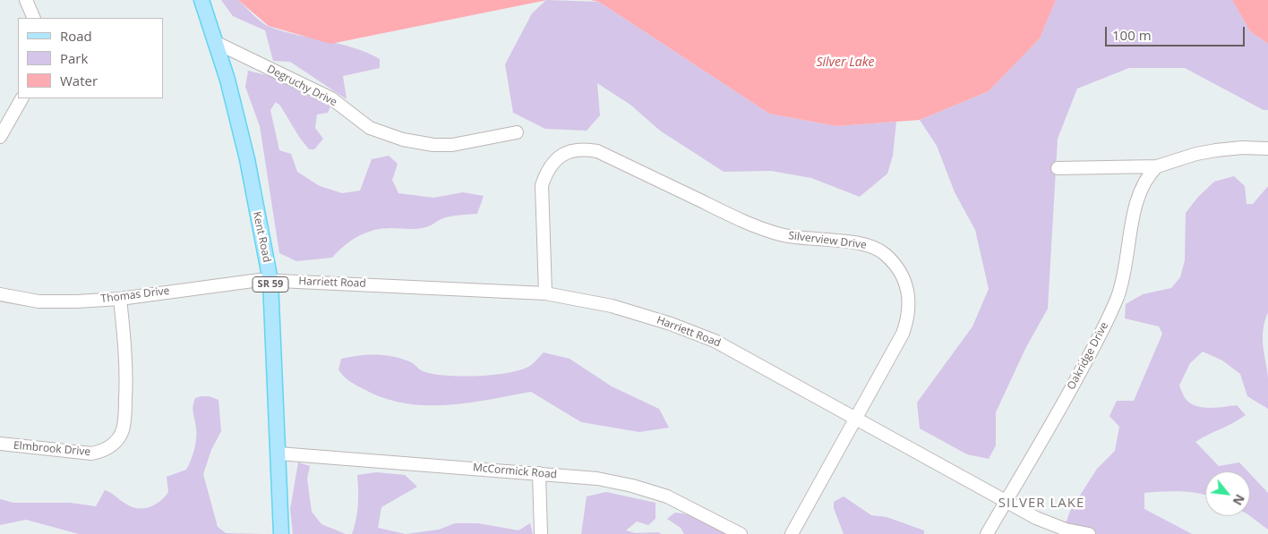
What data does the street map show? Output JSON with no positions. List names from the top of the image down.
{
  "streets": {
    "main road": ["Kent Road", "SR 59"],
    "street": [
      "Degruchy Drive",
      "Silverview Drive",
      "Harriett Road",
      "Thomas Drive",
      "Oakridge Drive",
      "Elmbrook Drive",
      "McCormick Road"
    ]
  },
  "crossings": [
    ["Degruchy Drive", "Kent Road"],
    ["Kent Road", "Harriett Road"],
    ["Kent Road", "Thomas Drive"],
    ["Kent Road", "McCormick Road"],
    ["Silverview Drive", "Harriett Road"],
    ["Harriett Road", "Thomas Drive"],
    ["Harriett Road", "Oakridge Drive"],
    ["Thomas Drive", "Elmbrook Drive"]
  ],
  "districts": ["SILVER LAKE"],
  "water": ["Silver Lake"],
  "legend": ["Road", "Park", "Water"],
  "scale_bar": "100 m",
  "north": "bottom right"
}
